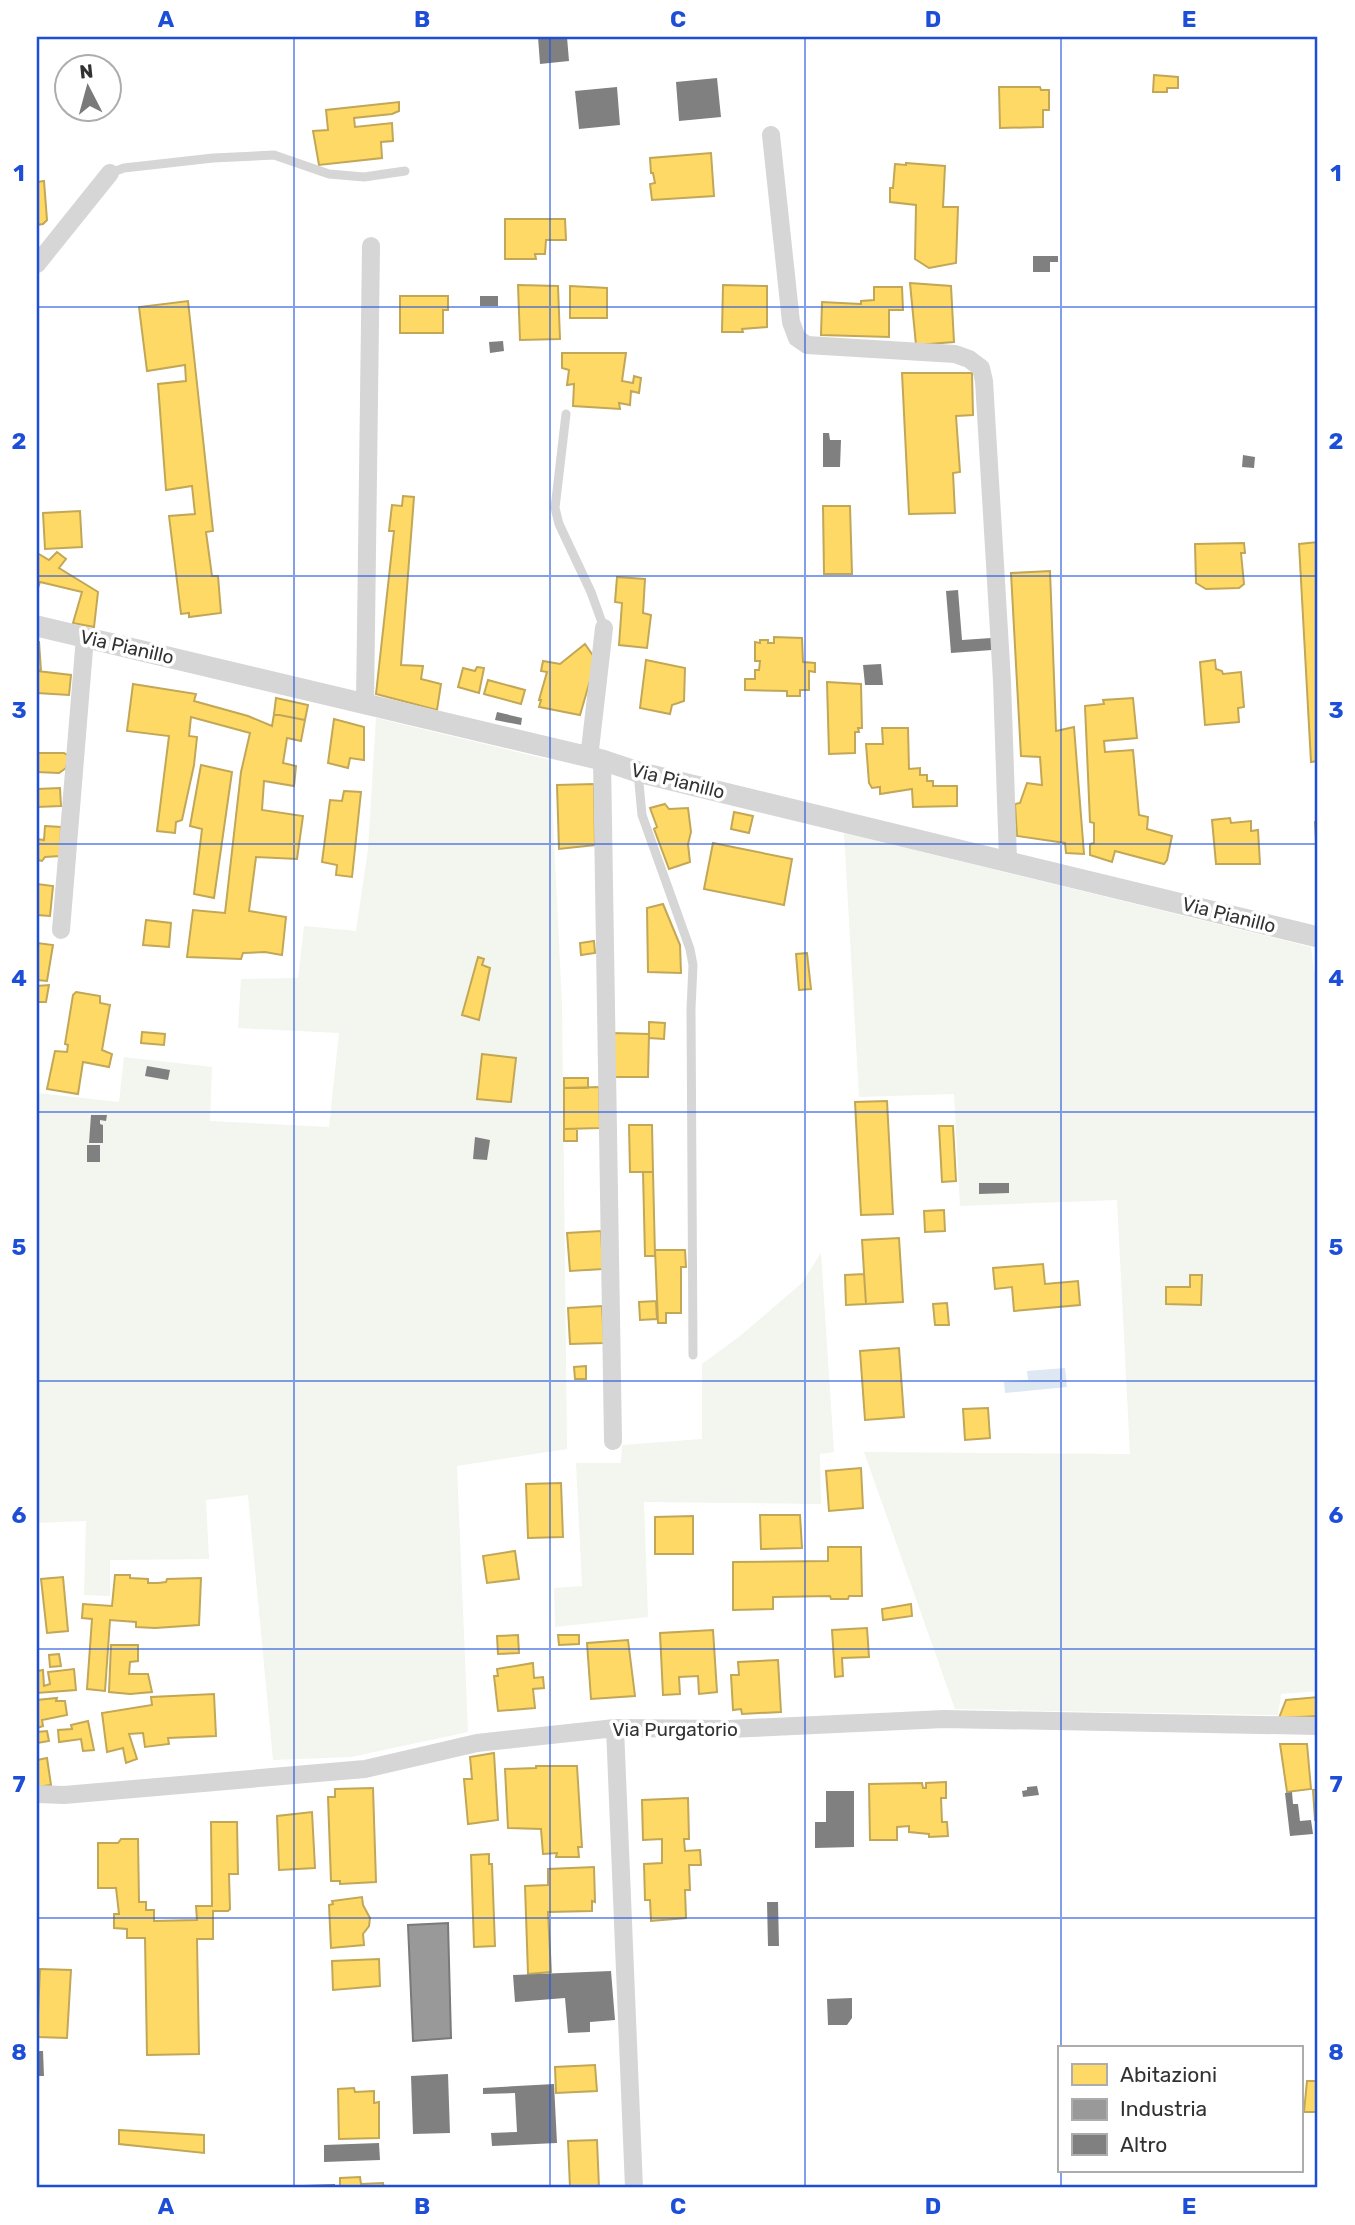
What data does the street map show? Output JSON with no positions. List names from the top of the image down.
{
  "streets": {
    "street": ["Via Pianillo", "Via Purgatorio"]
  },
  "legend": ["Abitazioni", "Industria", "Altro"],
  "north": "top",
  "grid": {
    "columns": [
      "A",
      "B",
      "C",
      "D",
      "E"
    ],
    "rows": [
      "1",
      "2",
      "3",
      "4",
      "5",
      "6",
      "7",
      "8"
    ]
  }
}
